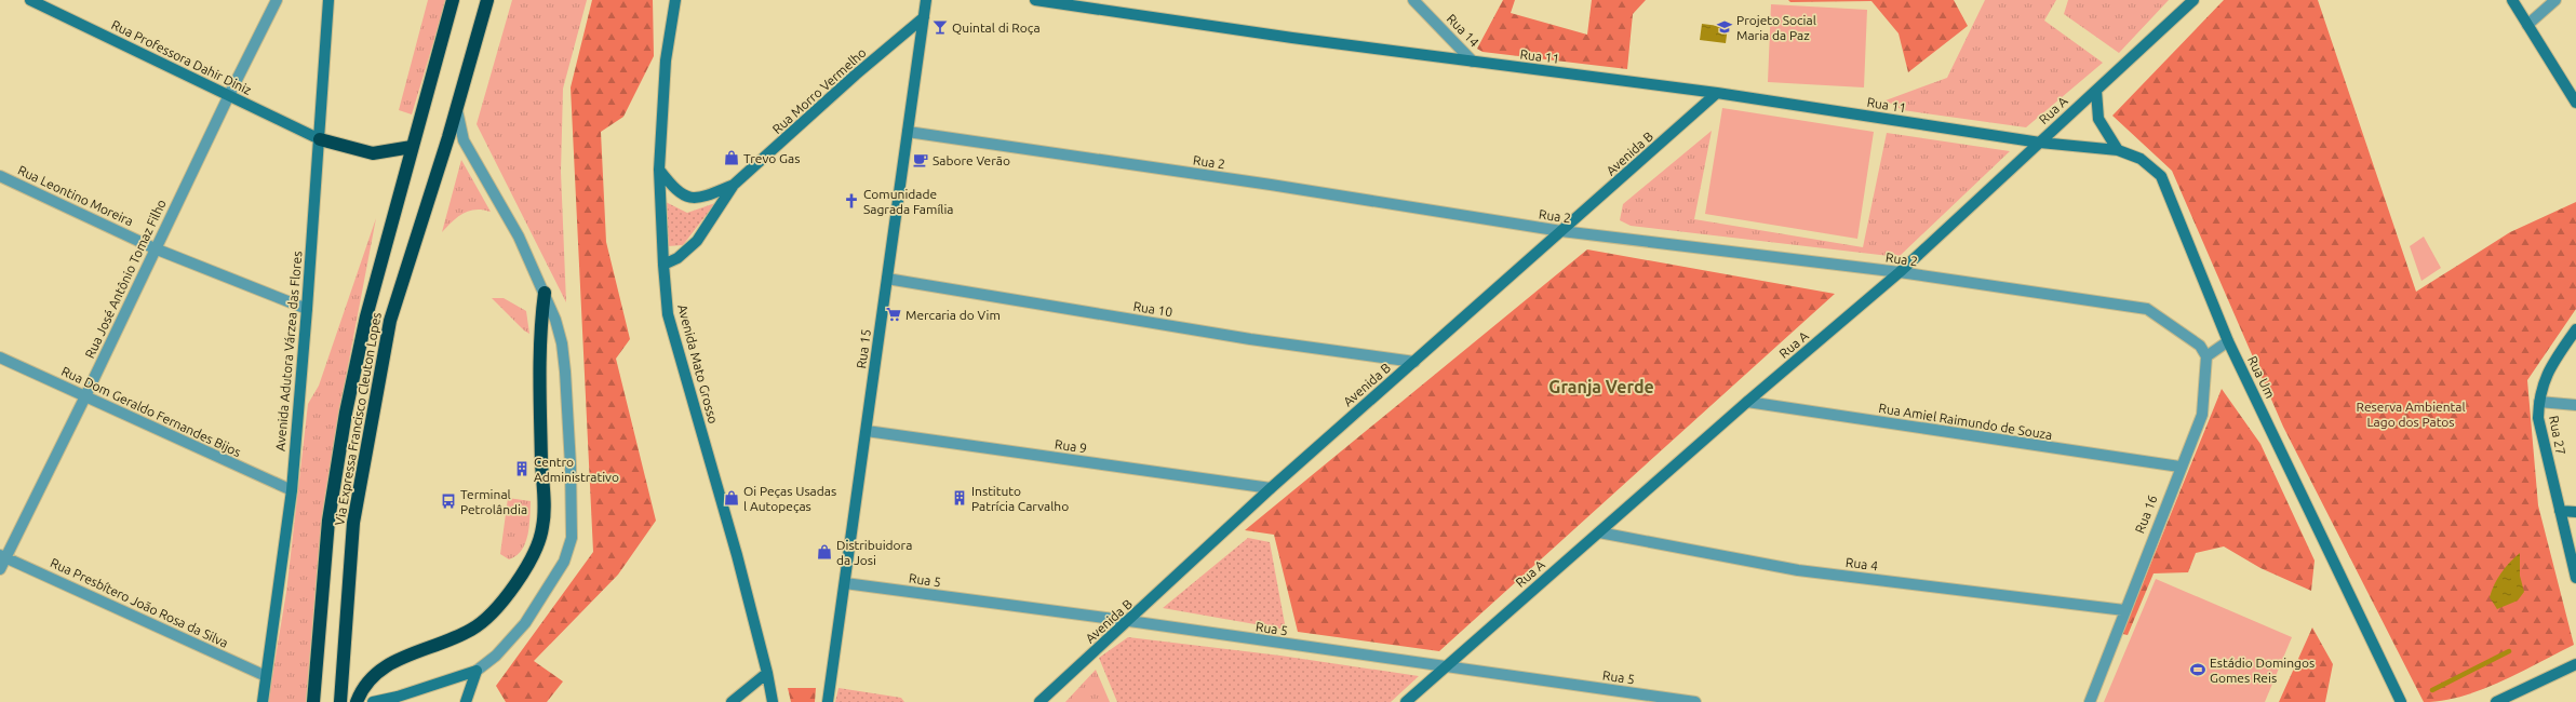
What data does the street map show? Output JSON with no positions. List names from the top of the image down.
{
  "streets": {
    "highway": ["Via Expressa Francisco Cleuton Lopes"],
    "street": [
      "Rua 14",
      "Rua 11",
      "Rua Professora Dahir Diniz",
      "Rua Morro Vermelho",
      "Rua A",
      "Avenida B",
      "Rua 2",
      "Rua Leontino Moreira",
      "Rua José Antônio Tomaz Filho",
      "Rua 10",
      "Rua 15",
      "Avenida Adutora Várzea das Flores",
      "Avenida Mato Grosso",
      "Rua Um",
      "Rua Dom Geraldo Fernandes Bijos",
      "Rua Amiel Raimundo de Souza",
      "Rua 27",
      "Rua 9",
      "Rua 16",
      "Rua 4",
      "Rua 5",
      "Rua Presbítero João Rosa da Silva"
    ]
  },
  "crossings": [
    ["Rua 14", "Rua 11"],
    ["Rua 11", "Rua A"],
    ["Rua 11", "Avenida B"],
    ["Rua 11", "Rua Um"],
    ["Rua Professora Dahir Diniz", "Rua José Antônio Tomaz Filho"],
    ["Rua Professora Dahir Diniz", "Avenida Adutora Várzea das Flores"],
    ["Rua Morro Vermelho", "Rua 15"],
    ["Rua Morro Vermelho", "Avenida Mato Grosso"],
    ["Rua A", "Rua 2"],
    ["Rua A", "Rua Um"],
    ["Rua A", "Rua Amiel Raimundo de Souza"],
    ["Rua A", "Rua 4"],
    ["Rua A", "Rua 5"],
    ["Avenida B", "Rua 2"],
    ["Avenida B", "Rua 10"],
    ["Avenida B", "Rua 9"],
    ["Avenida B", "Rua 5"],
    ["Rua 2", "Rua 15"],
    ["Rua 2", "Rua 16"],
    ["Rua Leontino Moreira", "Rua José Antônio Tomaz Filho"],
    ["Rua Leontino Moreira", "Avenida Adutora Várzea das Flores"],
    ["Rua José Antônio Tomaz Filho", "Rua Dom Geraldo Fernandes Bijos"],
    ["Rua José Antônio Tomaz Filho", "Rua Presbítero João Rosa da Silva"],
    ["Rua 10", "Rua 15"],
    ["Rua 15", "Rua 9"],
    ["Rua 15", "Rua 5"],
    ["Avenida Adutora Várzea das Flores", "Rua Dom Geraldo Fernandes Bijos"],
    ["Avenida Adutora Várzea das Flores", "Rua Presbítero João Rosa da Silva"],
    ["Rua Amiel Raimundo de Souza", "Rua 16"],
    ["Rua 16", "Rua 4"]
  ],
  "districts": ["Granja Verde"],
  "parks": ["Reserva Ambiental Lago dos Patos"],
  "places": {
    "bar": ["Quintal di Roça"],
    "school or university": ["Projeto Social Maria da Paz"],
    "shop": ["Trevo Gas", "Oi Peças Usadas l Autopeças", "Distribuidora da Josi"],
    "cafe": ["Sabore Verão"],
    "church": ["Comunidade Sagrada Família"],
    "supermarket": ["Mercaria do Vim"],
    "building": ["Centro Administrativo", "Instituto Patrícia Carvalho"],
    "bus stop": ["Terminal Petrolândia"],
    "sports": ["Estádio Domingos Gomes Reis"]
  }
}
